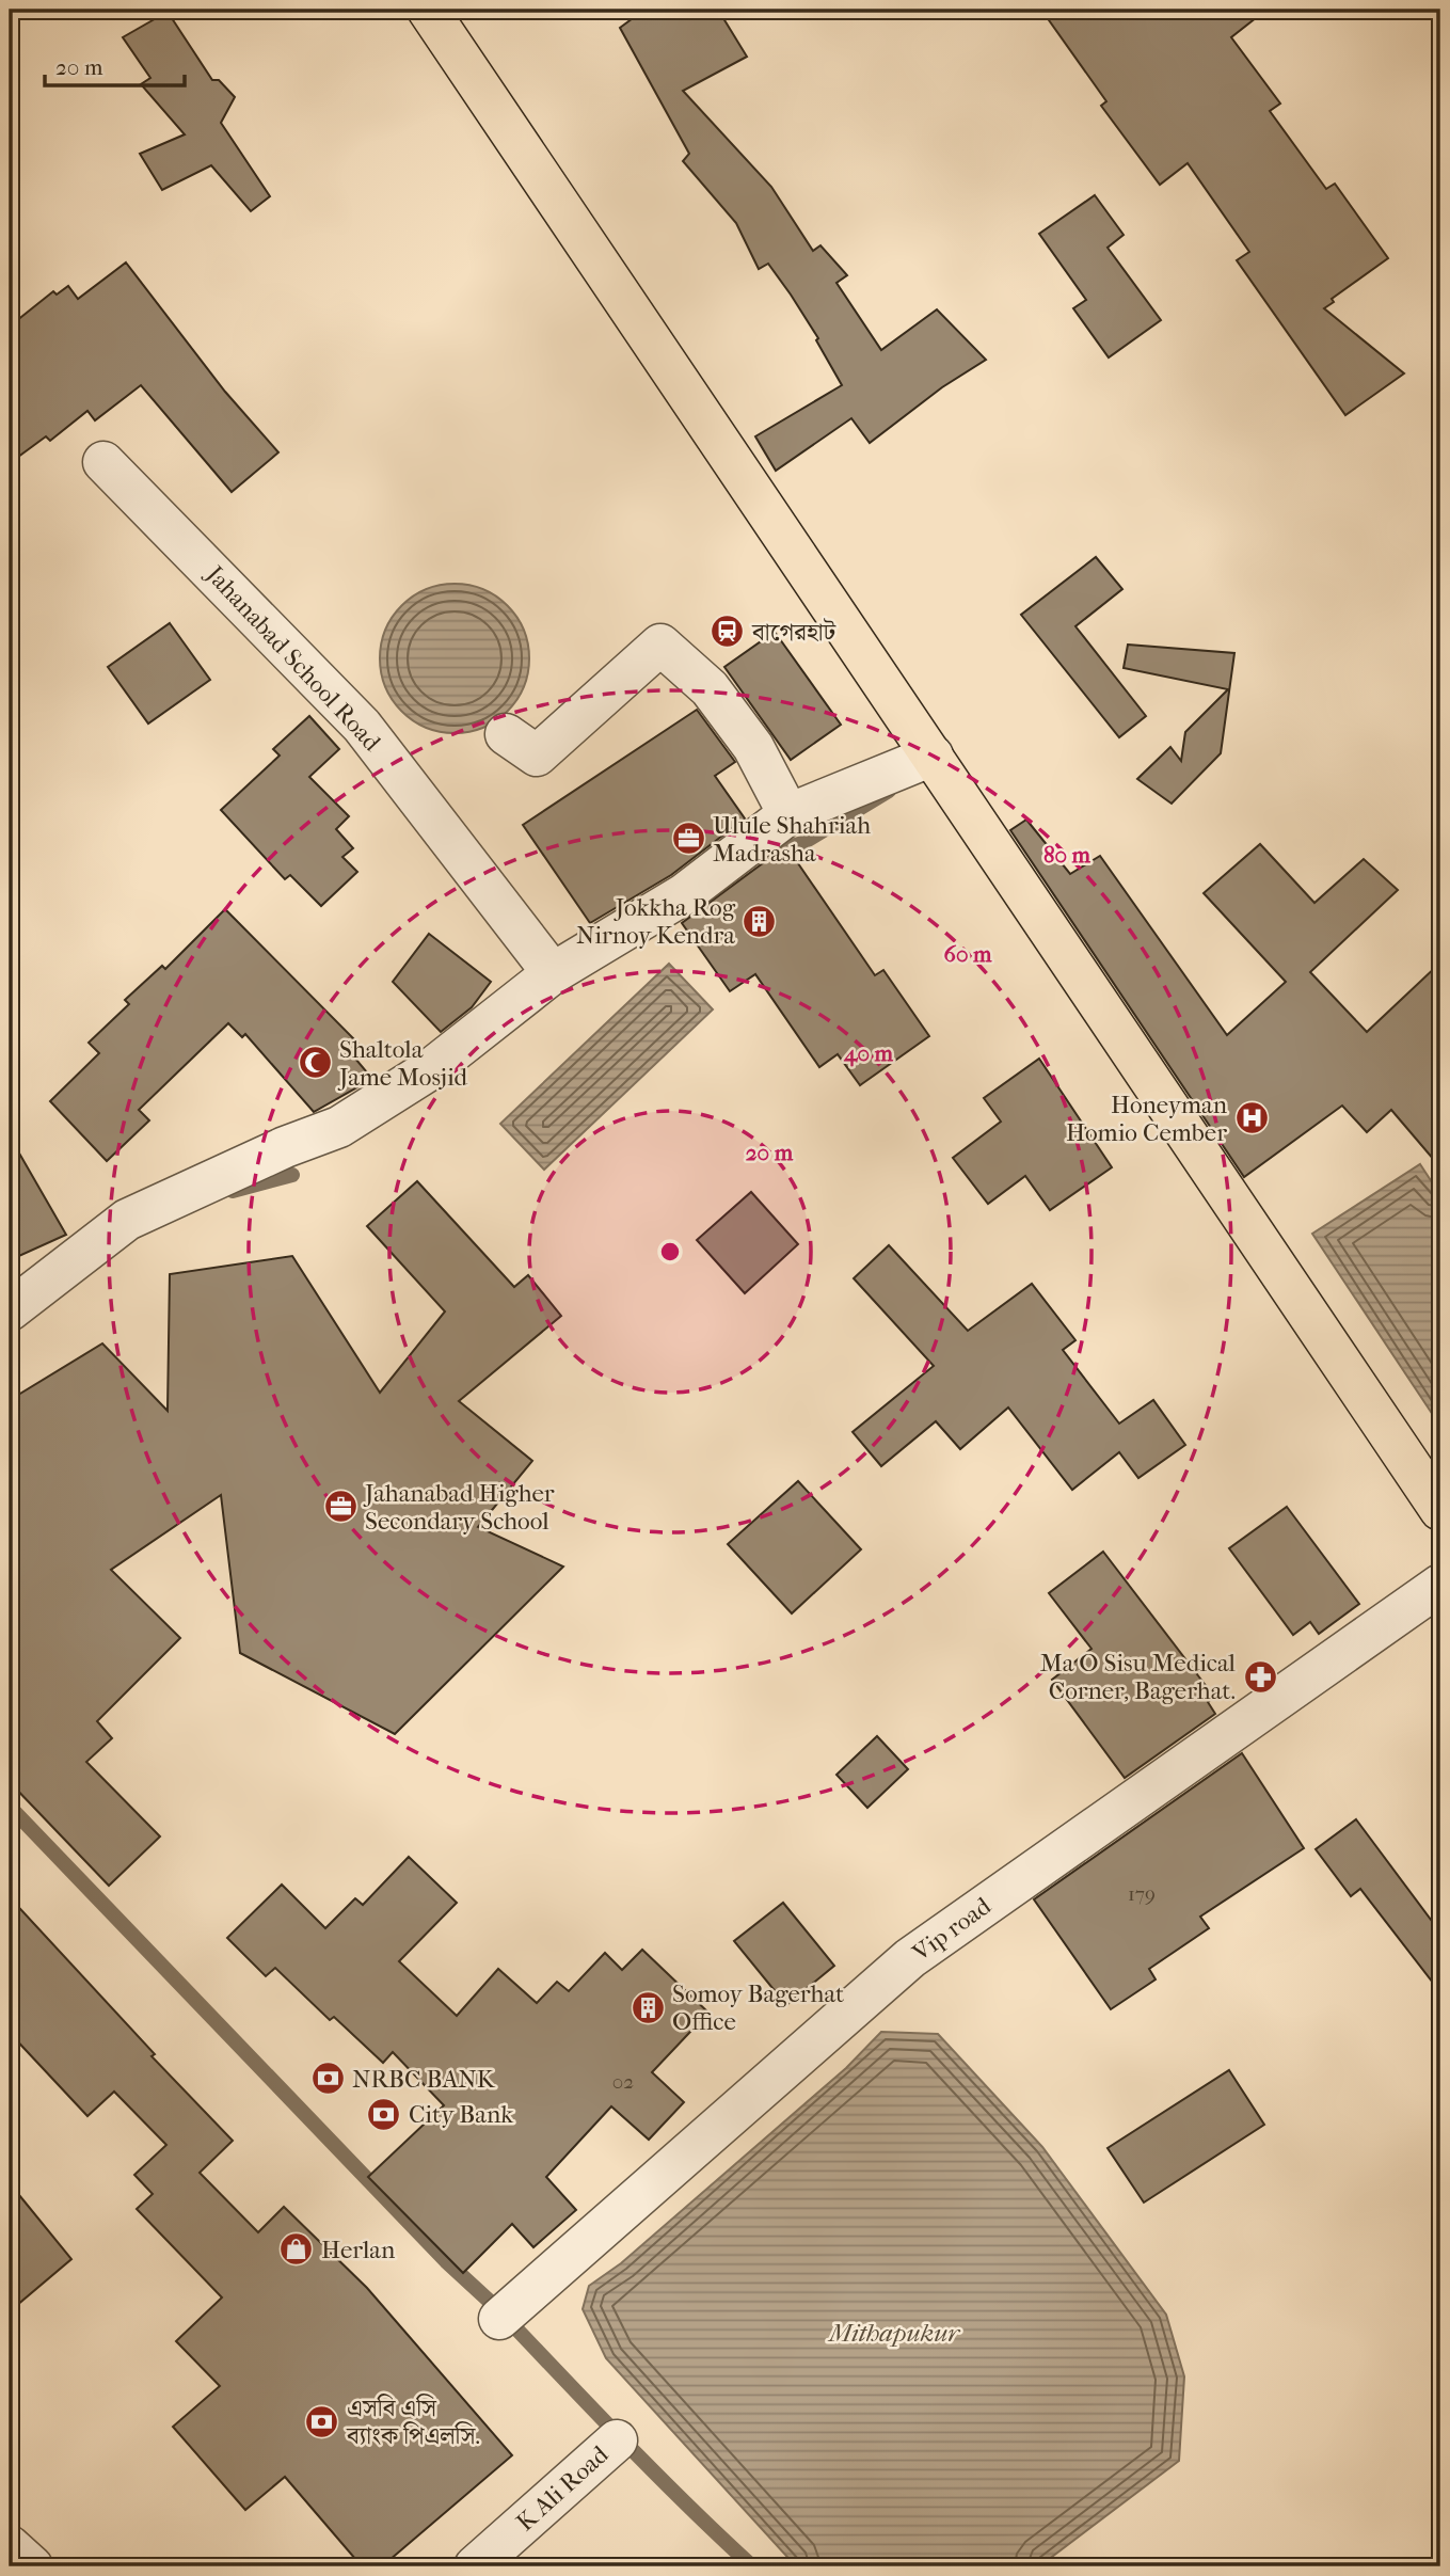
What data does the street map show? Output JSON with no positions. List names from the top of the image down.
{
  "streets": {
    "street": ["Jahanabad School Road", "Vip road", "K Ali Road"]
  },
  "water": ["Mithapukur"],
  "places": {
    "station": ["বাগেরহাট"],
    "office": ["Ulule Shahriah Madrasha", "Jahanabad Higher Secondary School"],
    "building": ["Jokkha Rog Nirnoy Kendra", "Somoy Bagerhat Office"],
    "mosque": ["Shaltola Jame Mosjid"],
    "hospital": ["Honeyman Homio Cember"],
    "pharmacy": ["Ma O Sisu Medical Corner, Bagerhat."],
    "bank": ["NRBC BANK", "City Bank", "এসবি এসি ব্যাংক পিএলসি."],
    "shop": ["Herlan"]
  },
  "house_numbers": ["179", "02"],
  "scale_bar": "20 m",
  "rings": [
    "80 m",
    "60 m",
    "40 m",
    "20 m"
  ]
}
